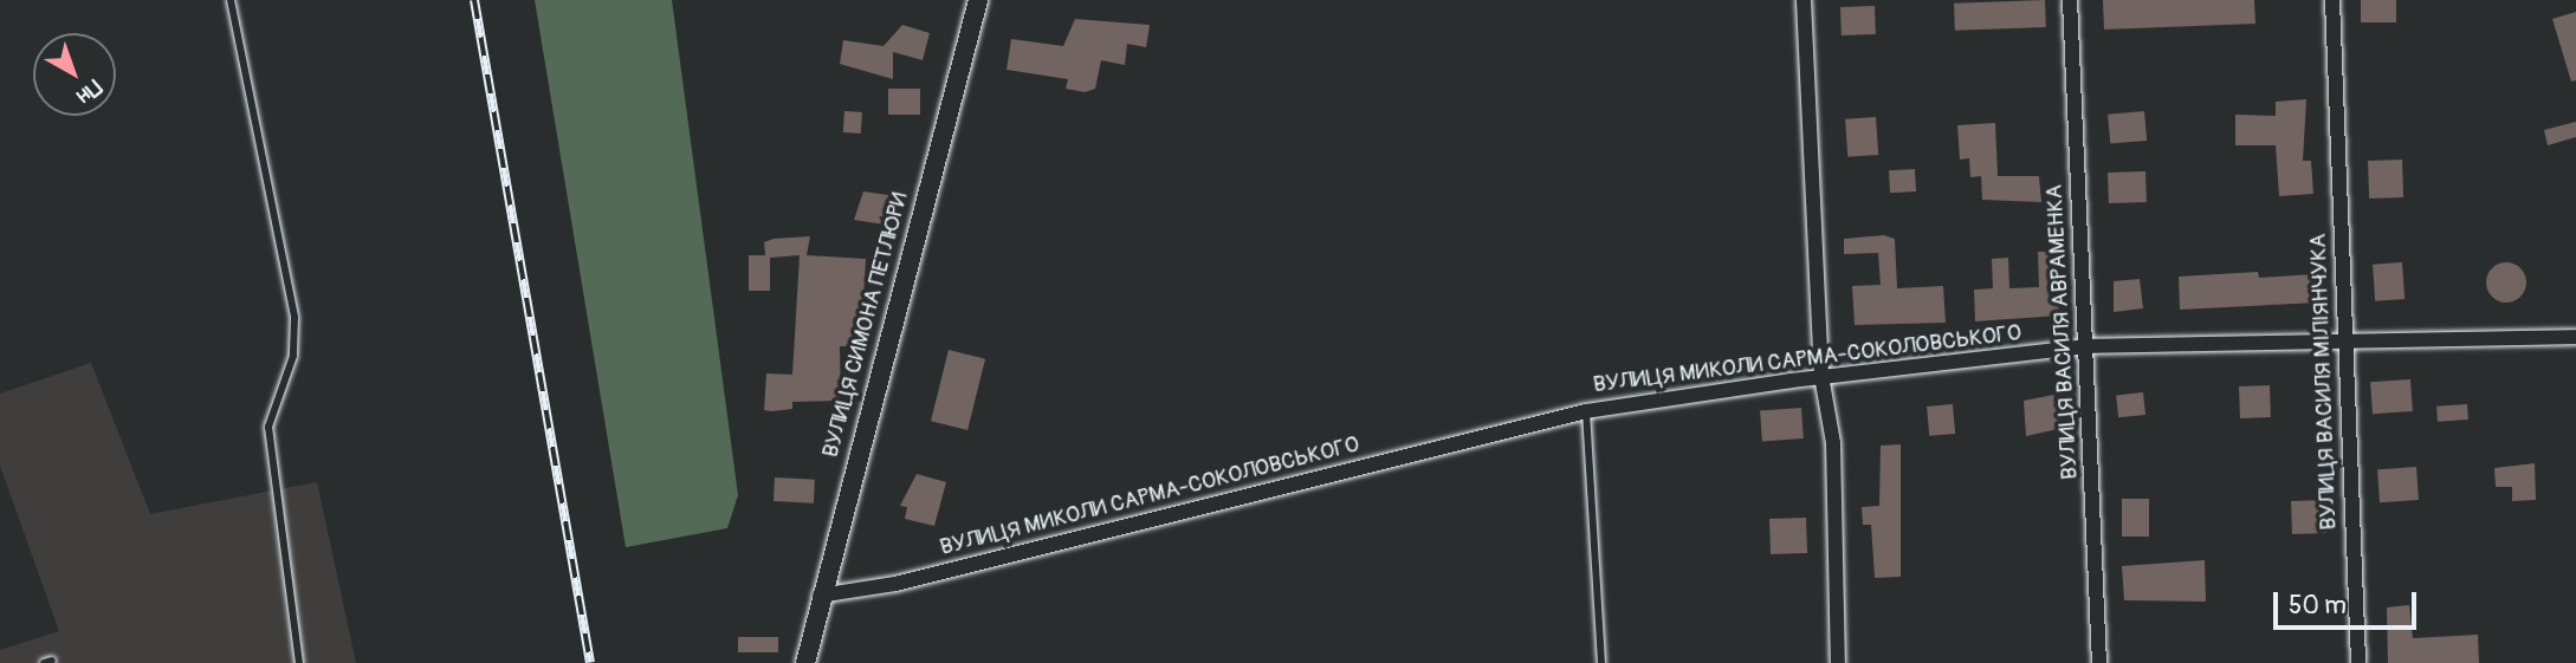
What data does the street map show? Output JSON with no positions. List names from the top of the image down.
{
  "streets": {
    "street": [
      "ВУЛИЦЯ СИМОНА ПЕТЛЮРИ",
      "ВУЛИЦЯ ВАСИЛЯ АВРАМЕНКА",
      "ВУЛИЦЯ МИКОЛИ САРМА-СОКОЛОВСЬКОГО",
      "ВУЛИЦЯ ВАСИЛЯ МІЛІЯНЧУКА"
    ]
  },
  "crossings": [
    ["ВУЛИЦЯ СИМОНА ПЕТЛЮРИ", "ВУЛИЦЯ МИКОЛИ САРМА-СОКОЛОВСЬКОГО"],
    ["ВУЛИЦЯ ВАСИЛЯ АВРАМЕНКА", "ВУЛИЦЯ МИКОЛИ САРМА-СОКОЛОВСЬКОГО"],
    ["ВУЛИЦЯ МИКОЛИ САРМА-СОКОЛОВСЬКОГО", "ВУЛИЦЯ ВАСИЛЯ МІЛІЯНЧУКА"]
  ],
  "scale_bar": "50 m",
  "north": "bottom right"
}
